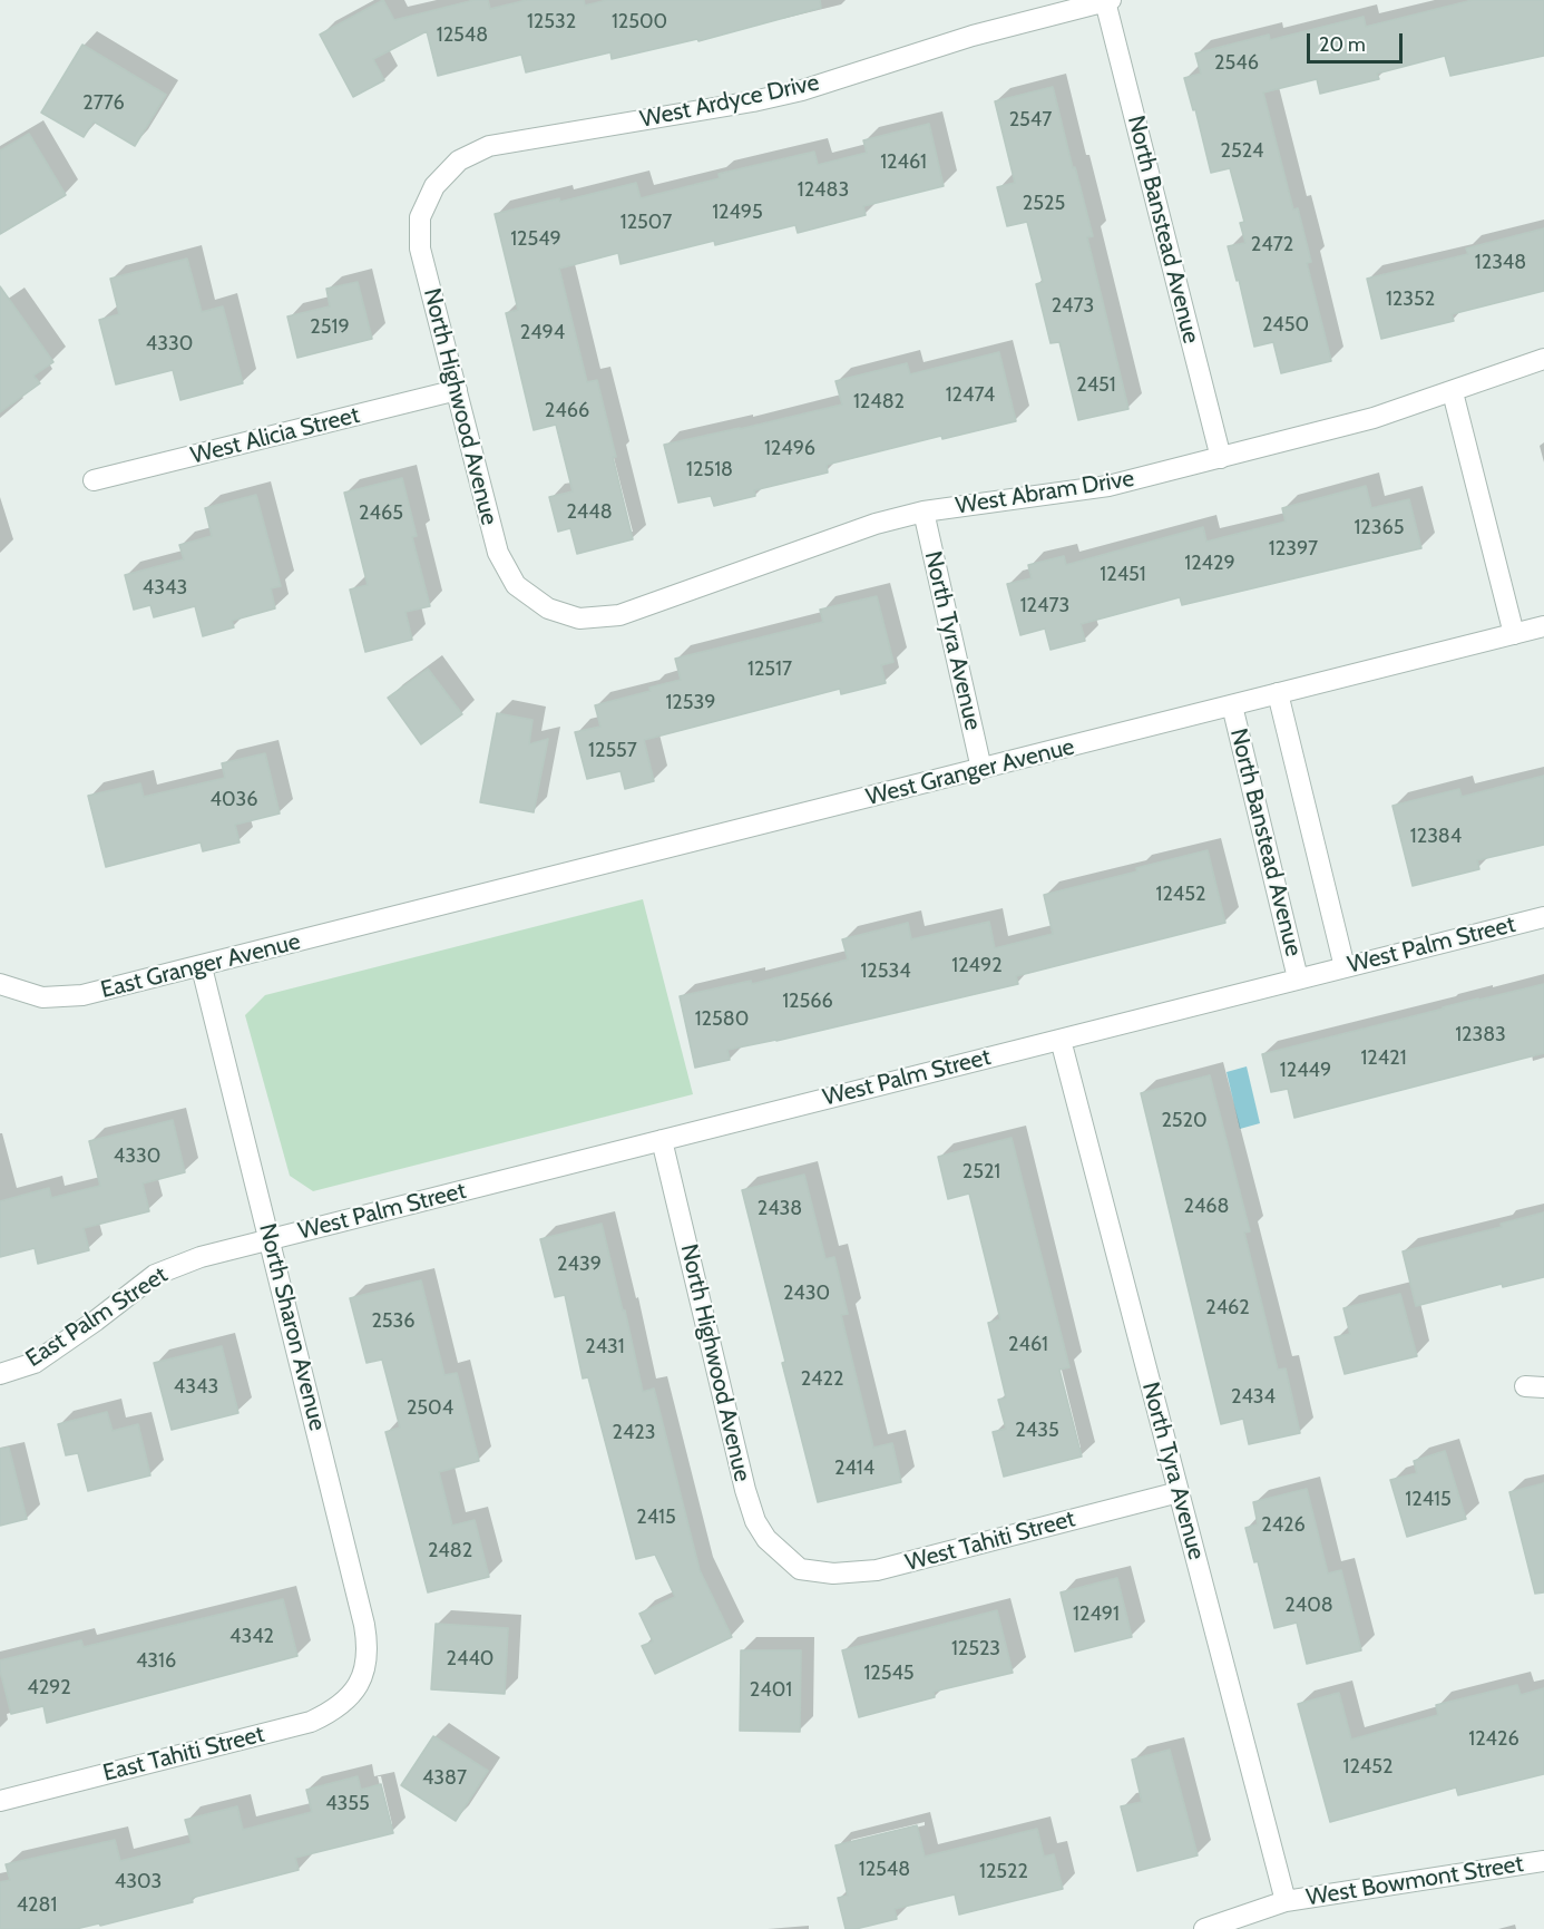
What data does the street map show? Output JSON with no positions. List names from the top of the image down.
{
  "streets": {
    "street": [
      "West Ardyce Drive",
      "North Banstead Avenue",
      "North Highwood Avenue",
      "West Alicia Street",
      "West Abram Drive",
      "North Tyra Avenue",
      "West Granger Avenue",
      "West Palm Street",
      "East Granger Avenue",
      "East Palm Street",
      "North Sharon Avenue",
      "West Tahiti Street",
      "East Tahiti Street",
      "West Bowmont Street"
    ]
  },
  "crossings": [
    ["West Ardyce Drive", "North Banstead Avenue"],
    ["West Ardyce Drive", "North Highwood Avenue"],
    ["North Banstead Avenue", "West Abram Drive"],
    ["North Banstead Avenue", "West Granger Avenue"],
    ["North Banstead Avenue", "West Palm Street"],
    ["North Highwood Avenue", "West Alicia Street"],
    ["North Highwood Avenue", "West Abram Drive"],
    ["North Highwood Avenue", "West Palm Street"],
    ["North Highwood Avenue", "West Tahiti Street"],
    ["West Abram Drive", "North Tyra Avenue"],
    ["North Tyra Avenue", "West Granger Avenue"],
    ["North Tyra Avenue", "West Palm Street"],
    ["North Tyra Avenue", "West Tahiti Street"],
    ["North Tyra Avenue", "West Bowmont Street"],
    ["West Granger Avenue", "East Granger Avenue"],
    ["West Palm Street", "East Palm Street"],
    ["West Palm Street", "North Sharon Avenue"],
    ["East Granger Avenue", "North Sharon Avenue"],
    ["East Palm Street", "North Sharon Avenue"],
    ["North Sharon Avenue", "East Tahiti Street"]
  ],
  "house_numbers": [
    "12532",
    "12500",
    "12548",
    "2546",
    "2776",
    "2547",
    "2524",
    "12461",
    "12483",
    "2525",
    "12495",
    "12507",
    "12549",
    "2472",
    "12348",
    "12352",
    "2473",
    "2450",
    "2519",
    "2494",
    "4330",
    "2451",
    "12474",
    "12482",
    "2466",
    "12496",
    "12518",
    "2448",
    "2465",
    "12365",
    "12397",
    "12429",
    "12451",
    "4343",
    "12473",
    "12517",
    "12539",
    "12557",
    "4036",
    "12384",
    "12452",
    "12492",
    "12534",
    "12566",
    "12580",
    "12383",
    "12421",
    "12449",
    "2520",
    "4330",
    "2521",
    "2468",
    "2438",
    "2439",
    "2430",
    "2462",
    "2536",
    "2461",
    "2431",
    "2422",
    "4343",
    "2434",
    "2504",
    "2435",
    "2423",
    "2414",
    "12415",
    "2415",
    "2426",
    "2482",
    "2408",
    "12491",
    "4342",
    "12523",
    "2440",
    "4316",
    "12545",
    "4292",
    "2401",
    "12426",
    "12452",
    "4387",
    "4355",
    "12548",
    "12522",
    "4303",
    "4281"
  ],
  "scale_bar": "20 m"
}
